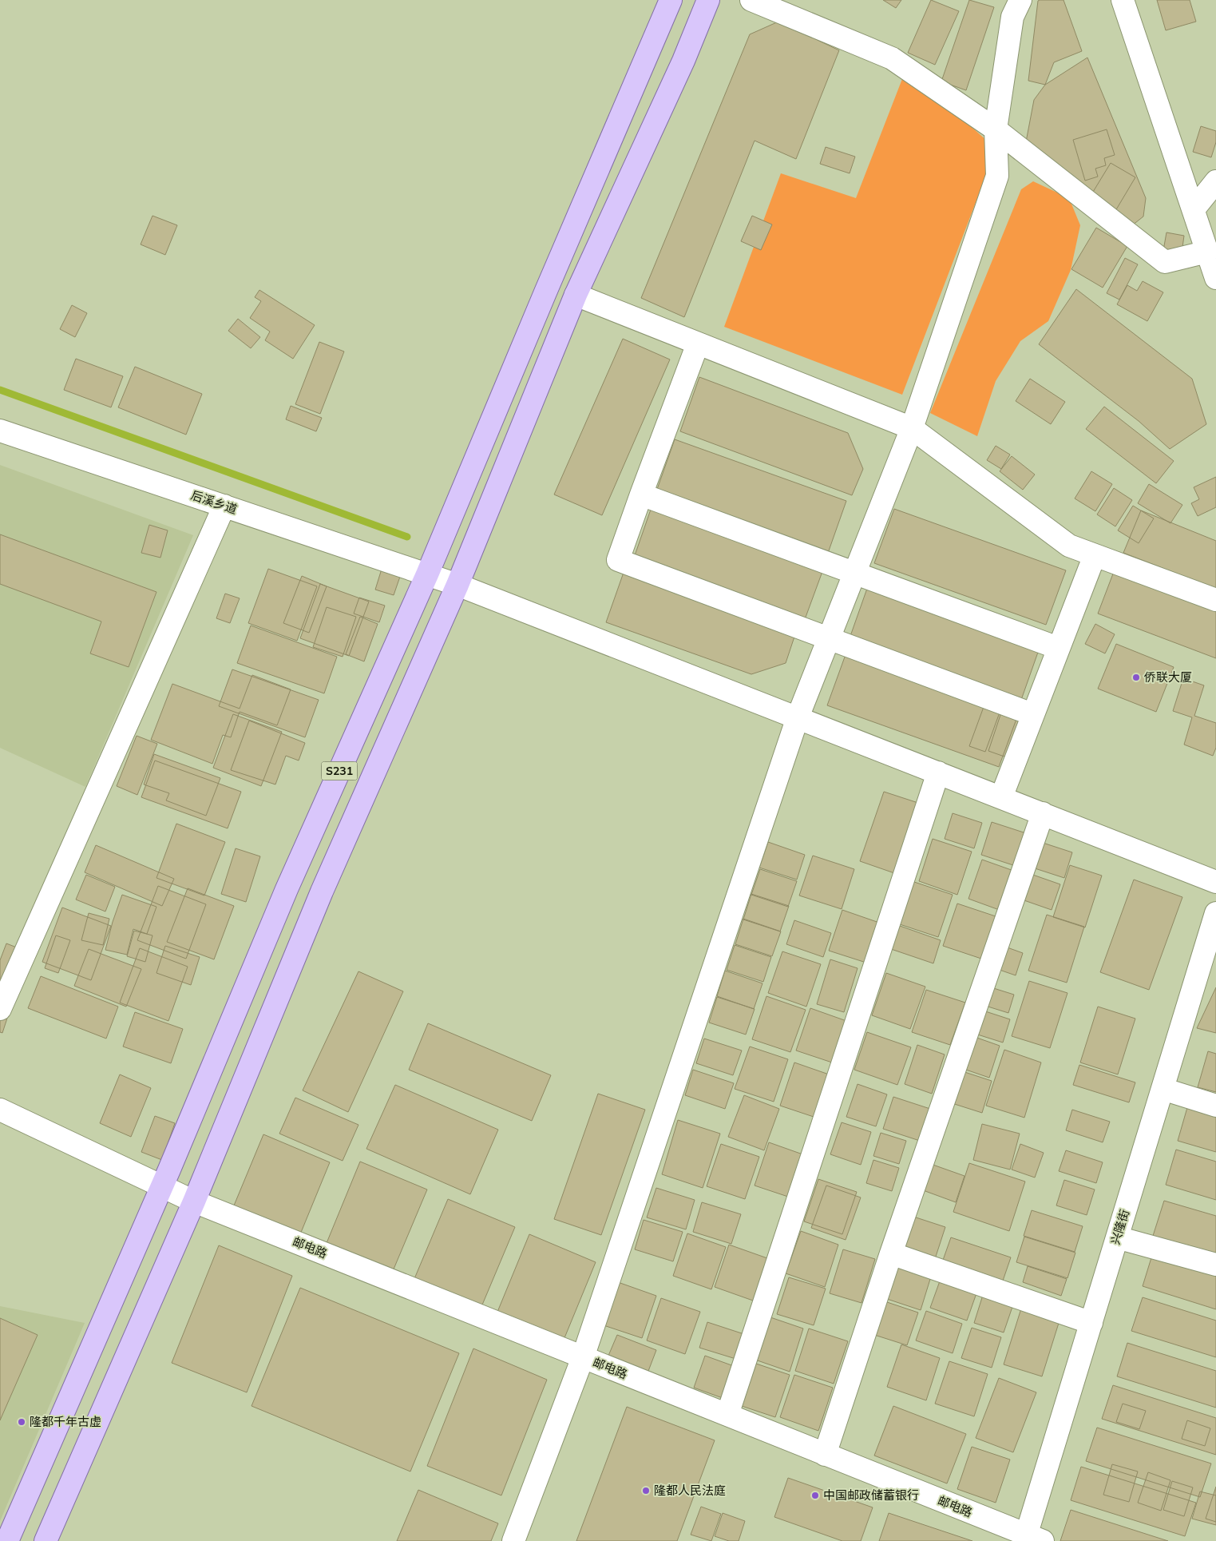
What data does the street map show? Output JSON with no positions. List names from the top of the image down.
{
  "streets": {
    "main road": ["S231"],
    "street": ["后溪乡道", "兴隆街", "邮电路"]
  },
  "crossings": [
    ["后溪乡道", "S231"],
    ["S231", "邮电路"],
    ["兴隆街", "邮电路"]
  ],
  "places": [
    "侨联大厦",
    "隆都千年古虚",
    "隆都人民法庭",
    "中国邮政储蓄银行"
  ]
}
